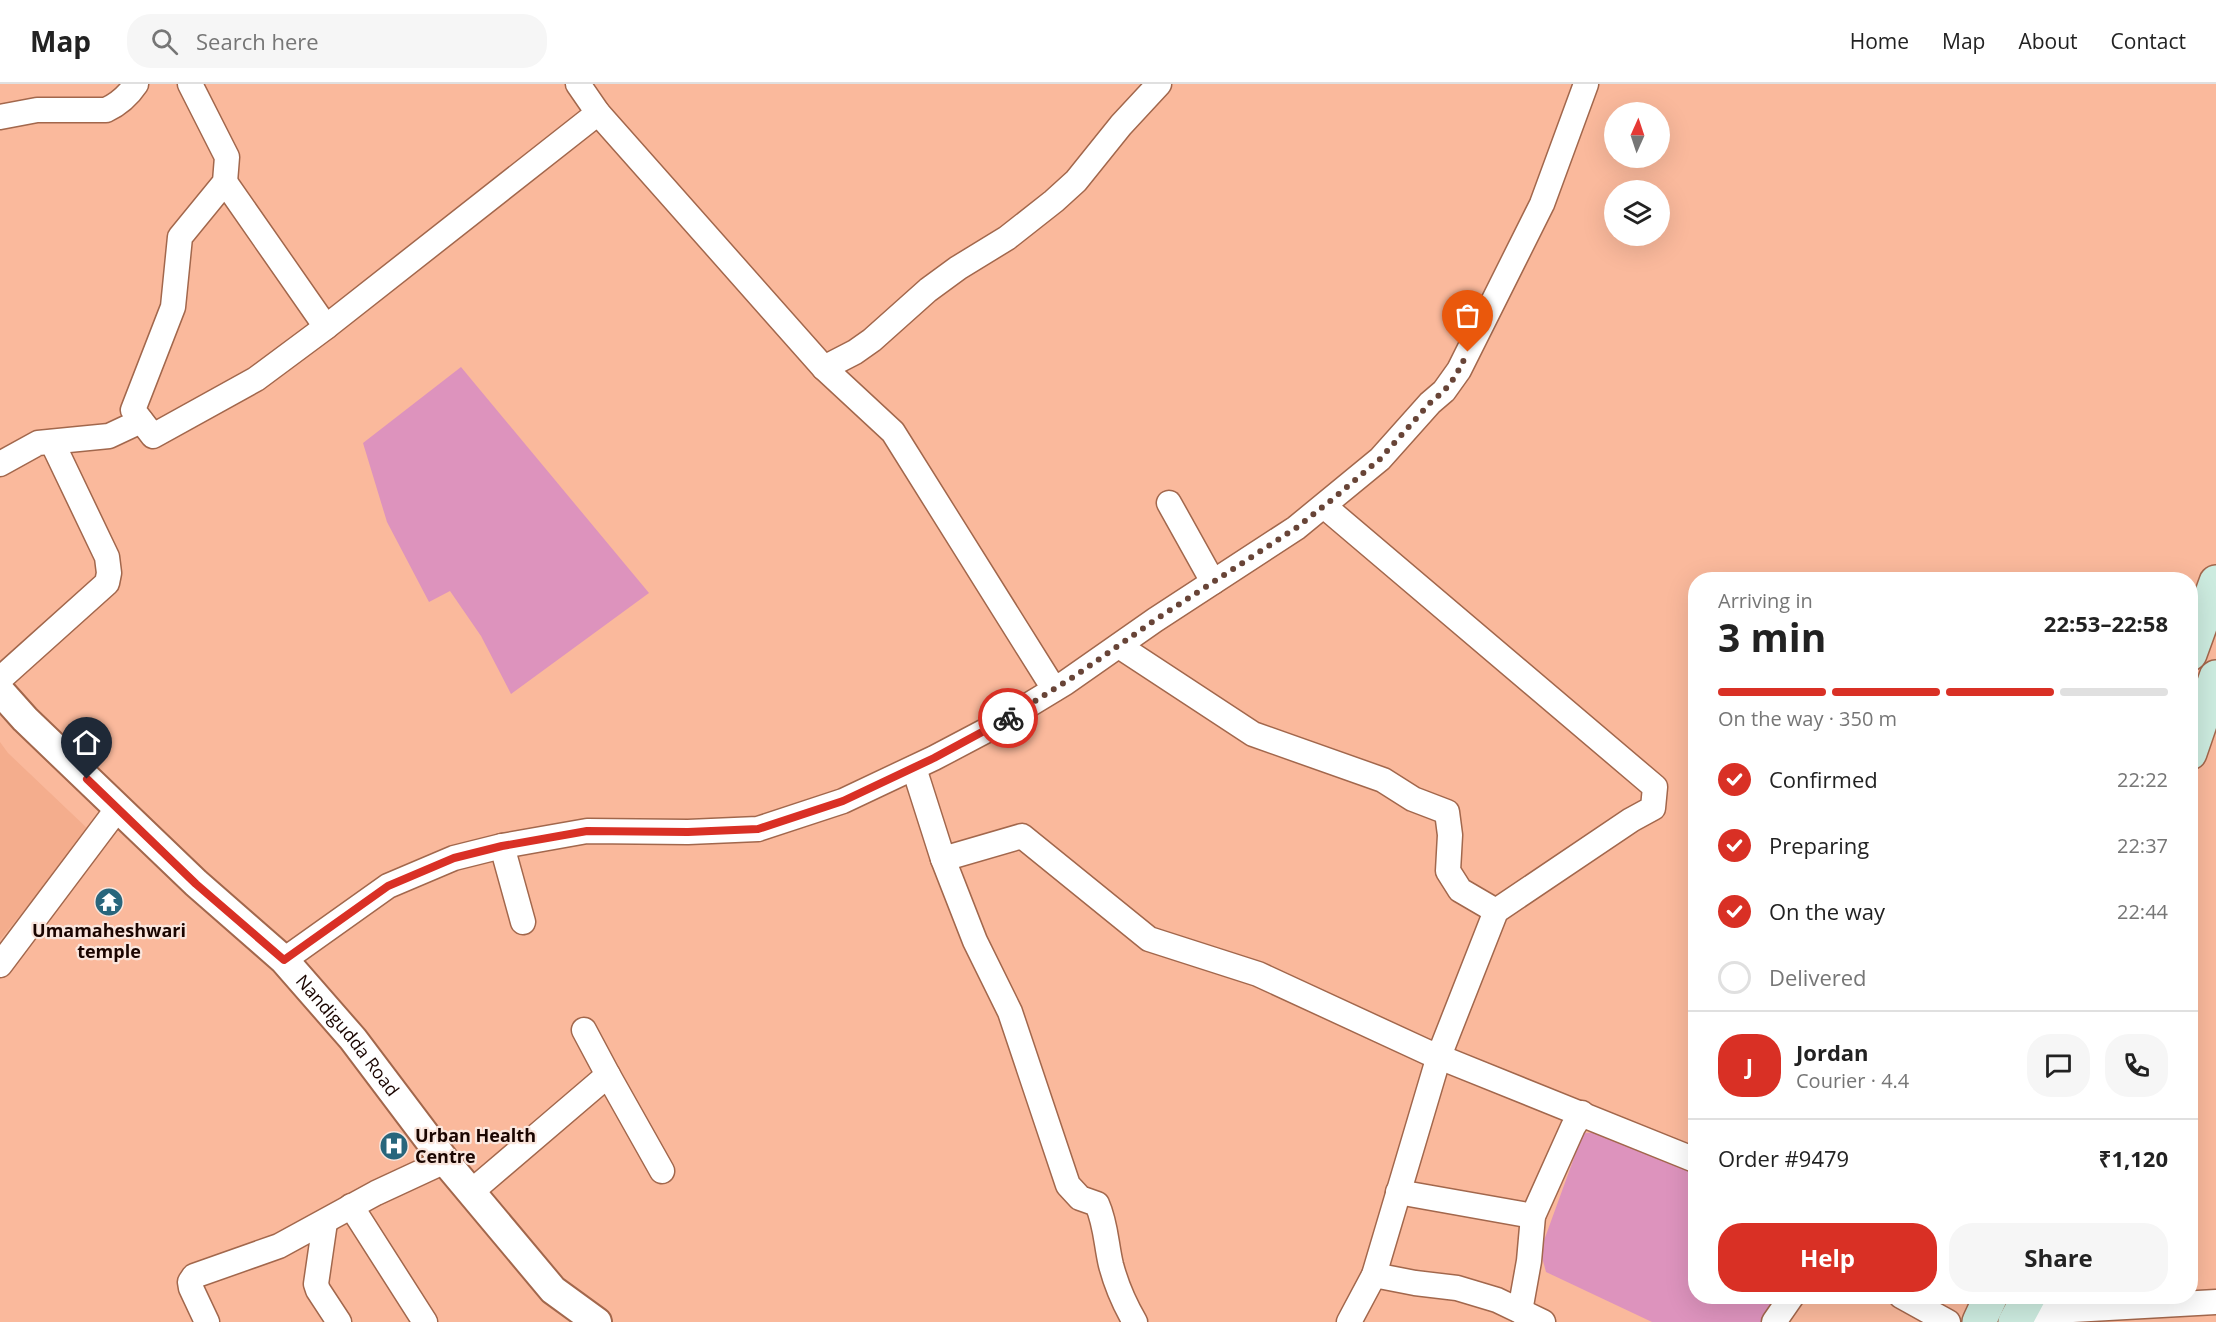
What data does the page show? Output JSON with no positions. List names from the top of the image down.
{
  "streets": {
    "street": ["Nandigudda Road"]
  },
  "places": {
    "temple": ["Umamaheshwari temple"],
    "hospital": ["Urban Health Centre"]
  },
  "north": "top",
  "page": {
    "header": "Map",
    "search": "Search here",
    "nav": [
      "Home",
      "Map",
      "About",
      "Contact"
    ],
    "heading": ["3 min", "Arriving in", "22:53–22:58"],
    "panel": [
      "Jordan",
      "Courier · 4.4",
      "Order #9479",
      "₹1,120"
    ],
    "bar": "On the way · 350 m",
    "list": [
      ["Confirmed", "22:22"],
      ["Preparing", "22:37"],
      ["On the way", "22:44"],
      "Delivered"
    ],
    "round": "J",
    "buttons": ["Help", "Share"]
  }
}
